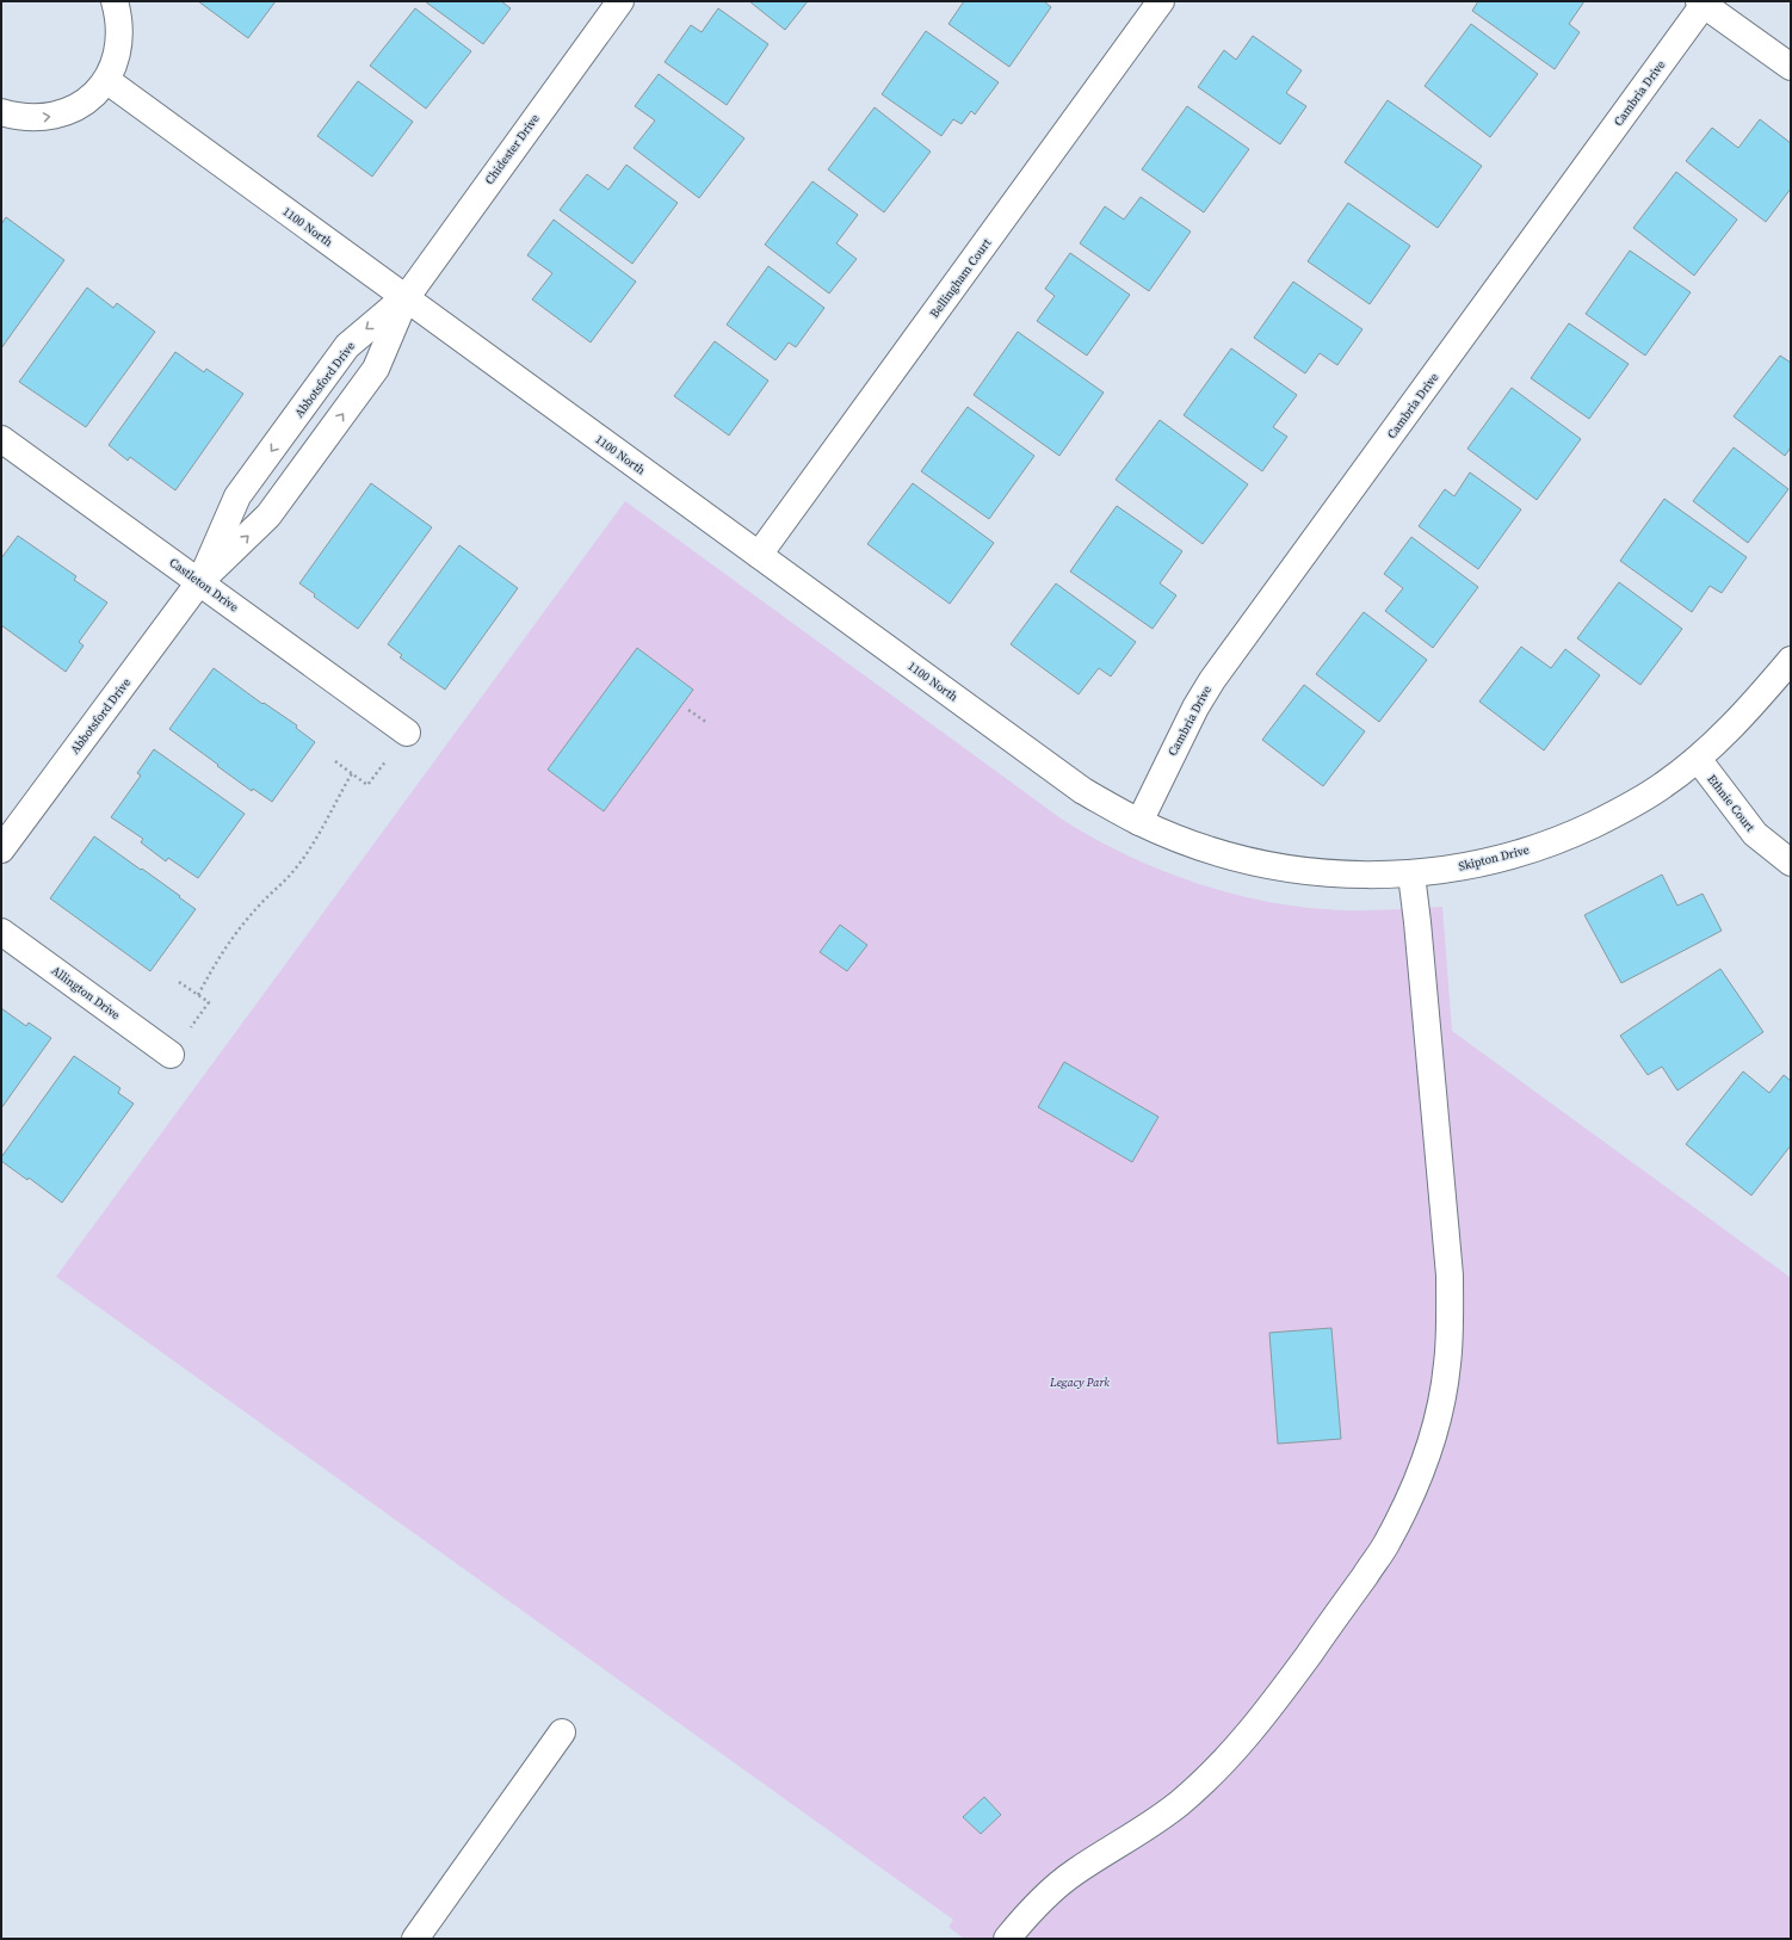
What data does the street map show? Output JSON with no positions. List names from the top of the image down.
{
  "streets": {
    "street": [
      "Cambria Drive",
      "Chidester Drive",
      "1100 North",
      "Bellingham Court",
      "Abbotsford Drive",
      "Castleton Drive",
      "Ethnie Court",
      "Skipton Drive",
      "Allington Drive"
    ]
  },
  "crossings": [
    ["Cambria Drive", "1100 North"],
    ["Cambria Drive", "Skipton Drive"],
    ["Chidester Drive", "1100 North"],
    ["Chidester Drive", "Abbotsford Drive"],
    ["1100 North", "Bellingham Court"],
    ["1100 North", "Abbotsford Drive"],
    ["1100 North", "Skipton Drive"],
    ["Abbotsford Drive", "Castleton Drive"],
    ["Ethnie Court", "Skipton Drive"]
  ],
  "parks": ["Legacy Park"]
}
